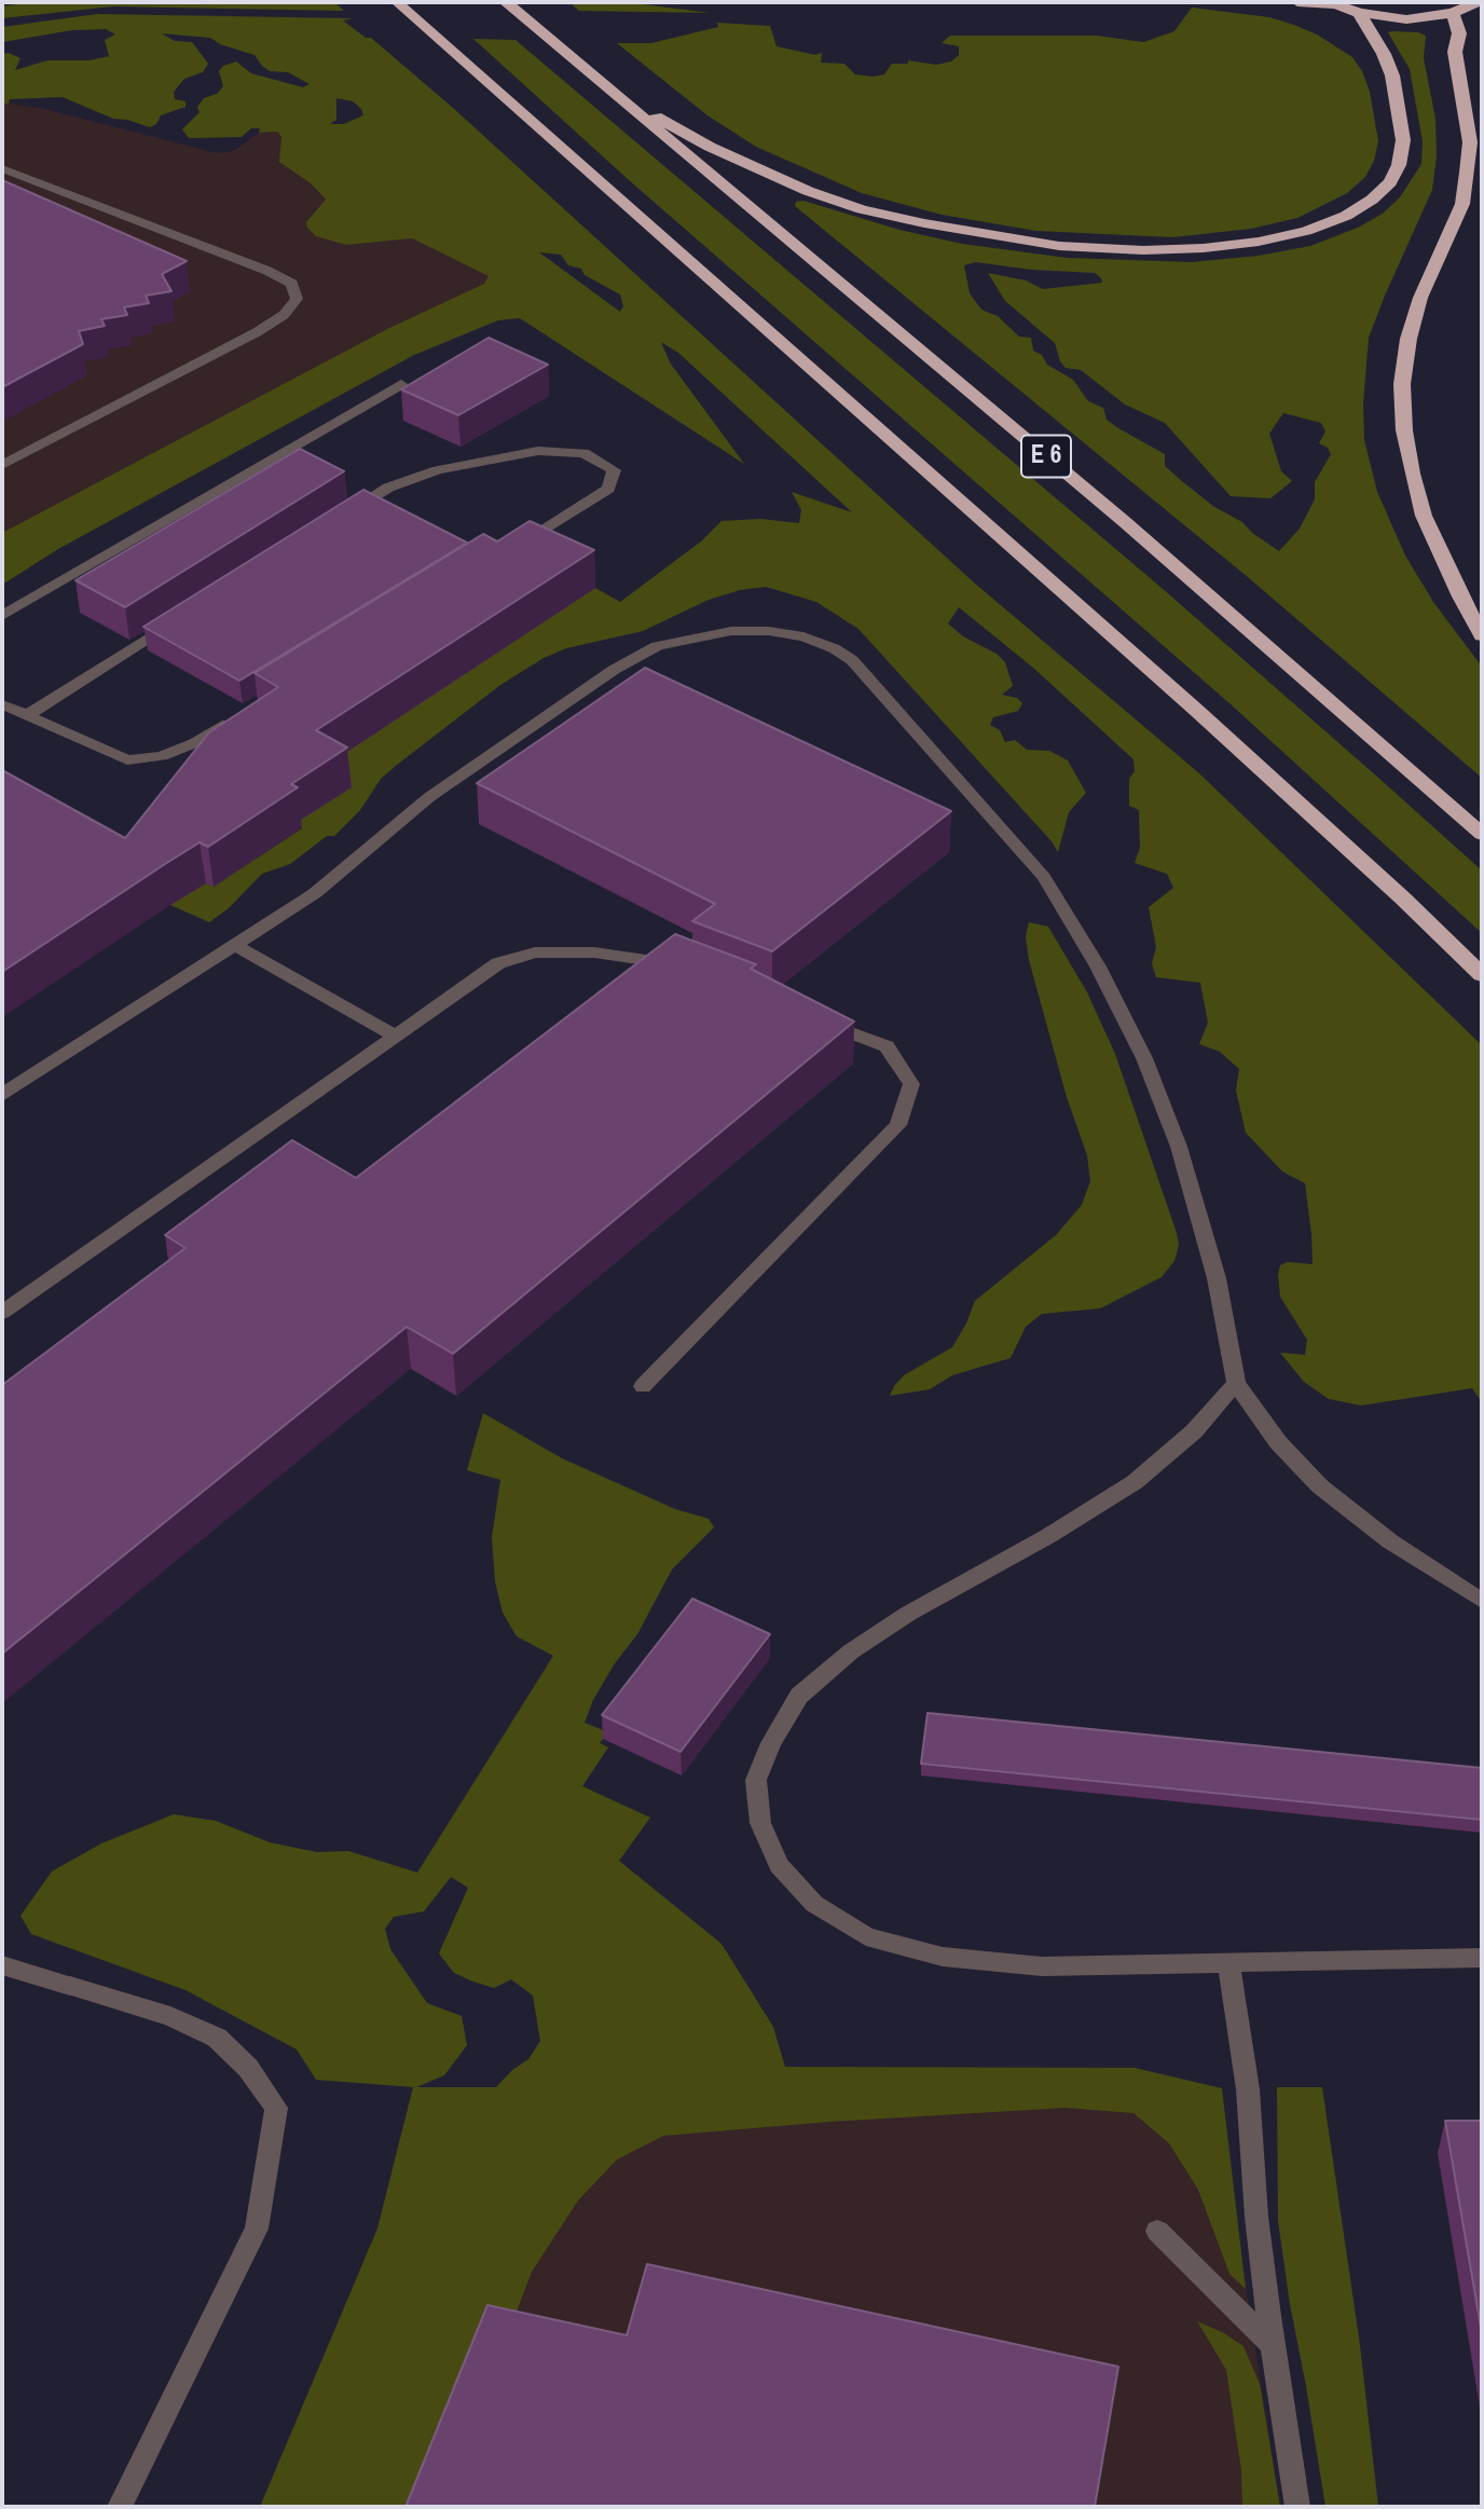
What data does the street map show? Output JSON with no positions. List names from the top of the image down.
{
  "streets": {
    "highway": ["E 6"]
  }
}
